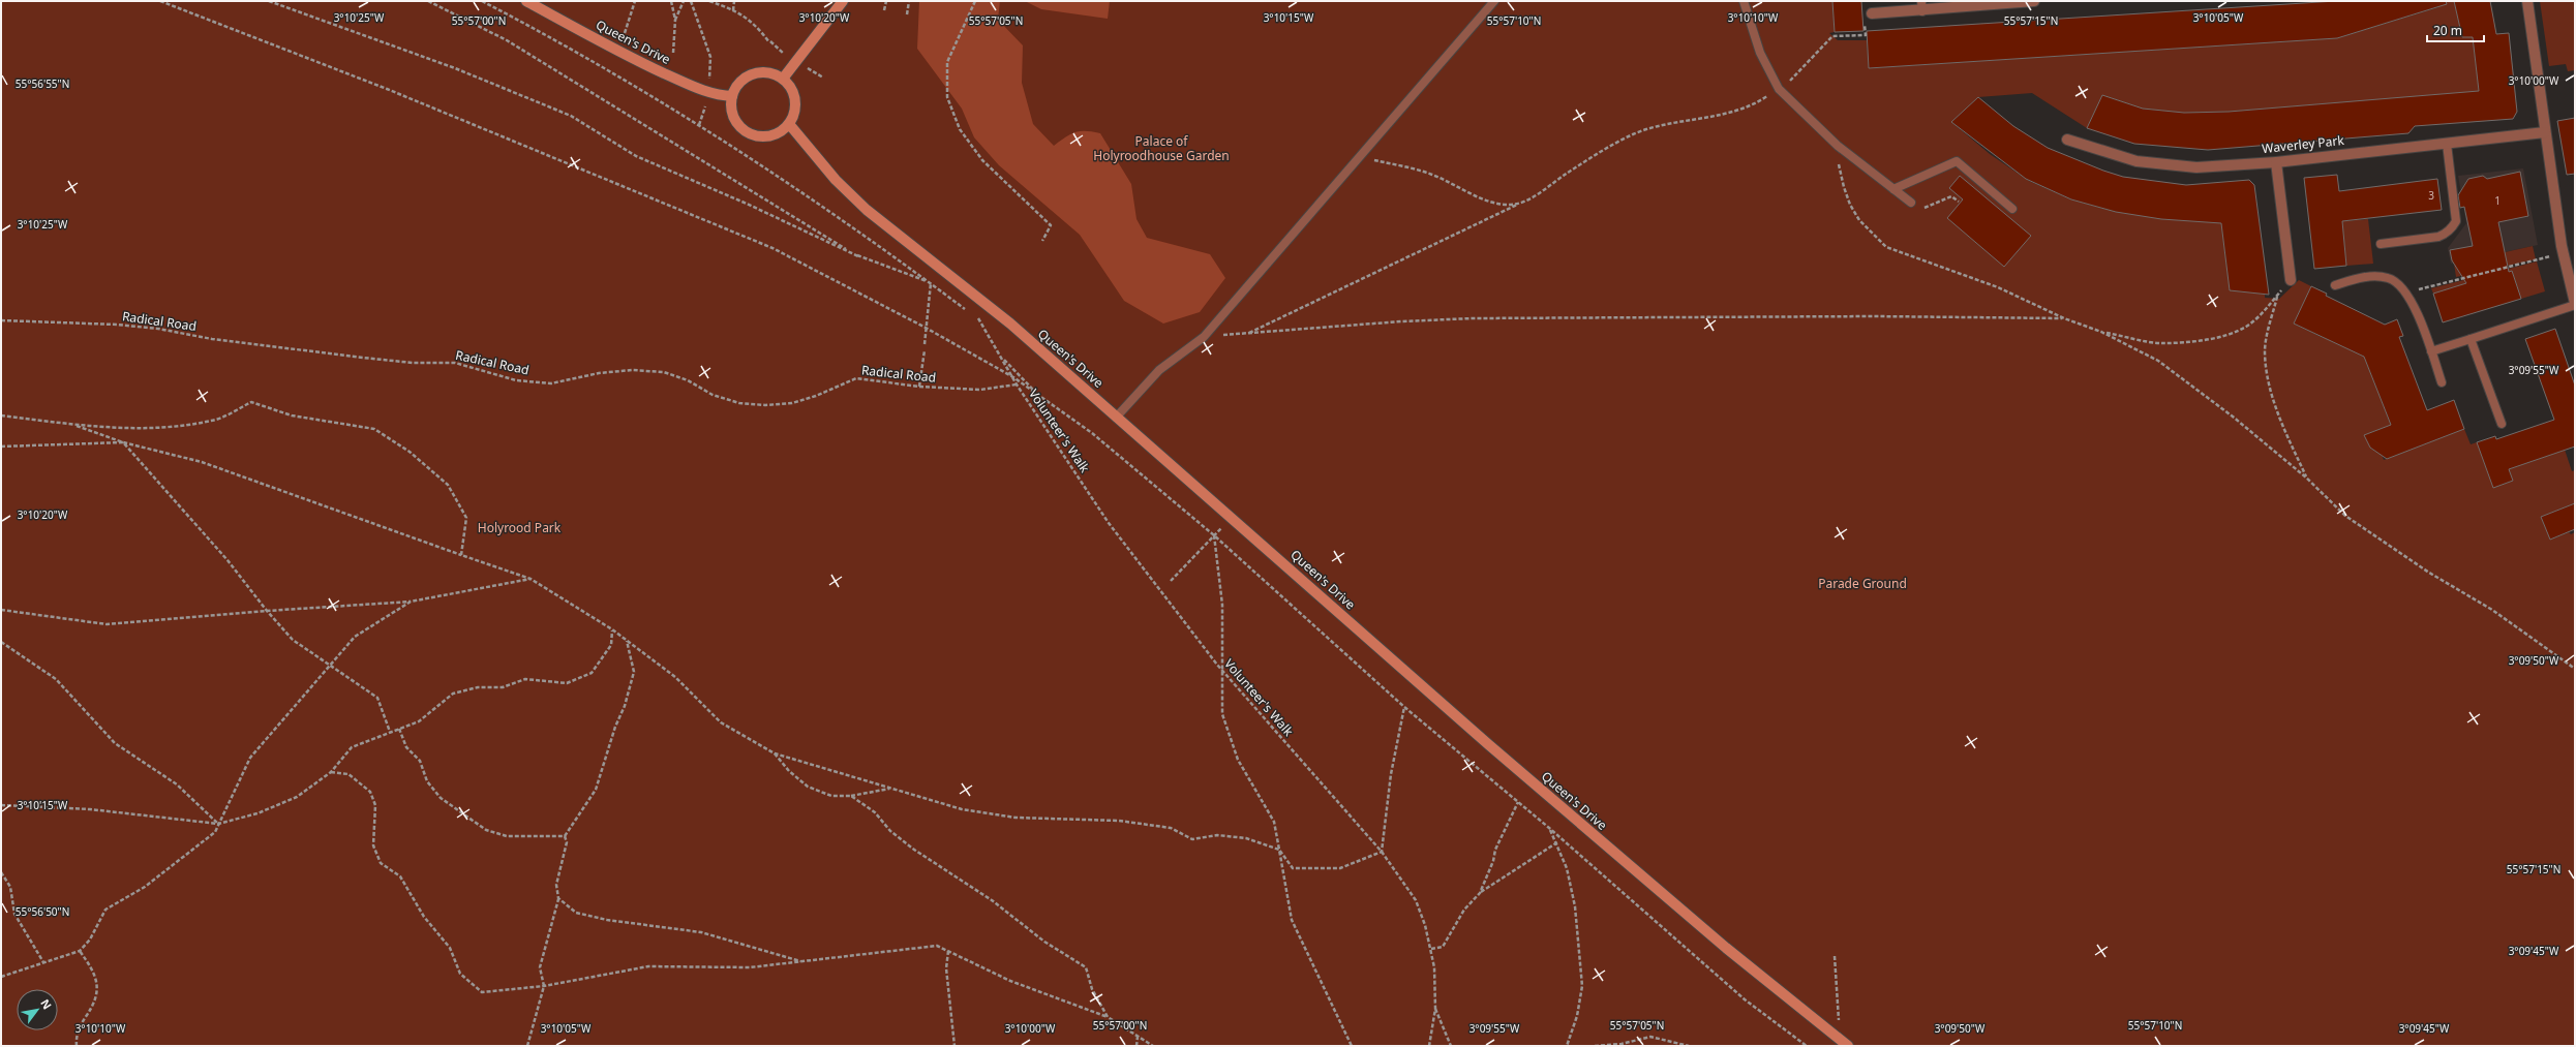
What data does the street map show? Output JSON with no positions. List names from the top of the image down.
{
  "streets": {
    "street": ["Queen's Drive", "Waverley Park"],
    "path": ["Radical Road", "Volunteer's Walk"]
  },
  "crossings": [
    ["Radical Road", "Volunteer's Walk"]
  ],
  "parks": ["Palace of Holyroodhouse Garden", "Holyrood Park", "Parade Ground"],
  "house_numbers": ["3", "1"],
  "scale_bar": "20 m",
  "north": "top right",
  "coordinates": [
    "3°10'25\"W",
    "3°10'20\"W",
    "3°10'10\"W",
    "3°10'15\"W",
    "3°10'05\"W",
    "55°57'00\"N",
    "55°57'05\"N",
    "55°57'10\"N",
    "55°57'15\"N",
    "3°10'00\"W",
    "55°56'55\"N",
    "3°09'55\"W",
    "3°09'50\"W",
    "55°56'50\"N",
    "3°09'45\"W"
  ]
}
